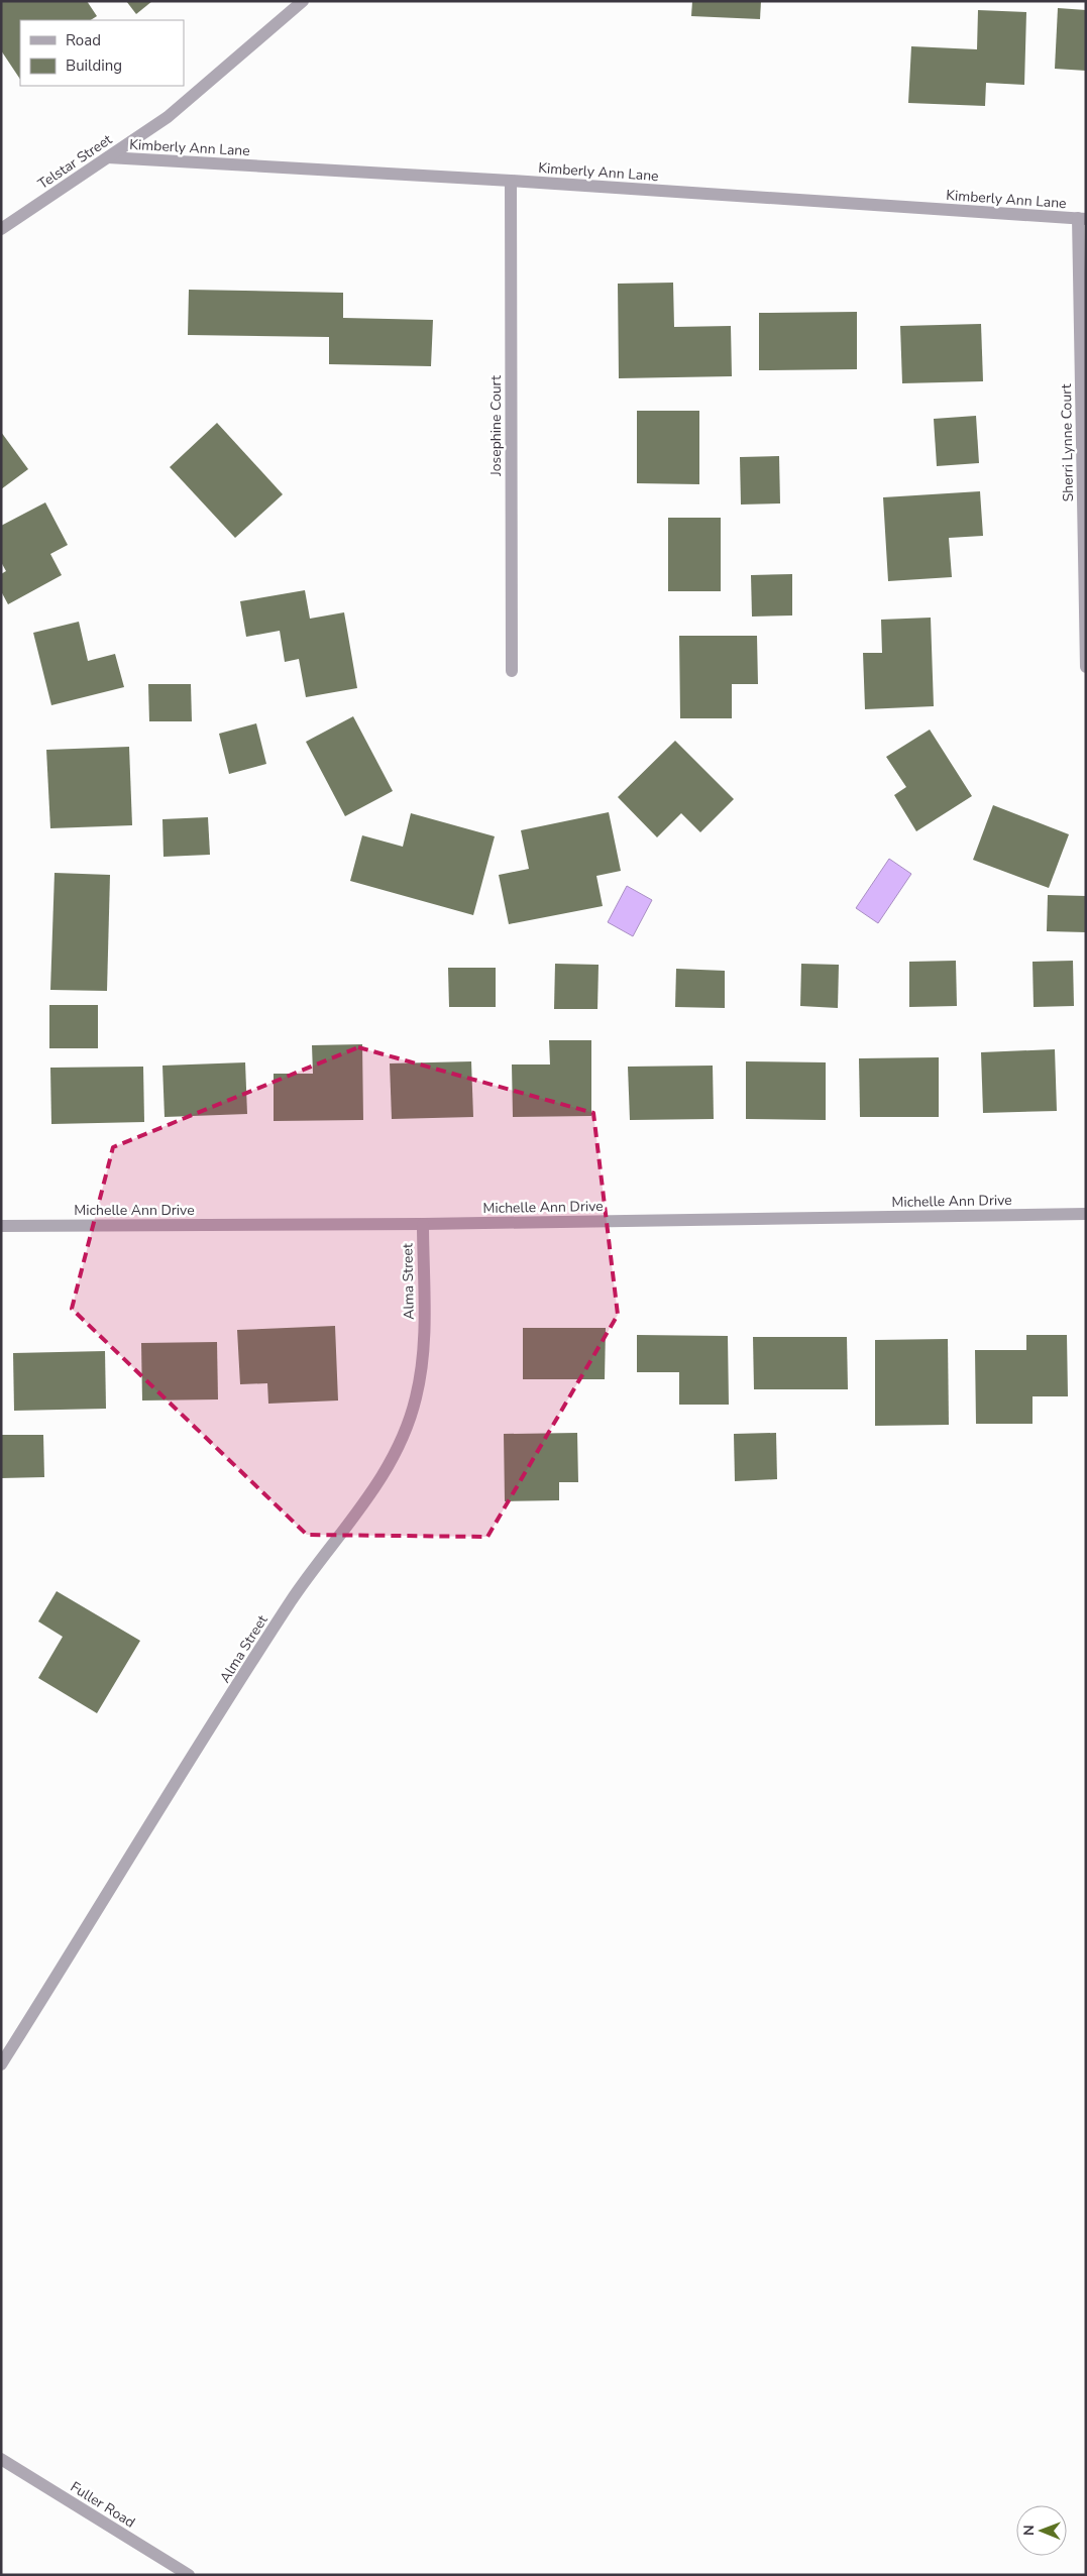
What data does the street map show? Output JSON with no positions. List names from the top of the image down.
{
  "streets": {
    "street": [
      "Kimberly Ann Lane",
      "Telstar Street",
      "Josephine Court",
      "Sherri Lynne Court",
      "Michelle Ann Drive",
      "Alma Street",
      "Fuller Road"
    ]
  },
  "crossings": [
    ["Kimberly Ann Lane", "Telstar Street"],
    ["Kimberly Ann Lane", "Josephine Court"],
    ["Kimberly Ann Lane", "Sherri Lynne Court"],
    ["Michelle Ann Drive", "Alma Street"]
  ],
  "legend": ["Road", "Building"],
  "north": "left"
}
